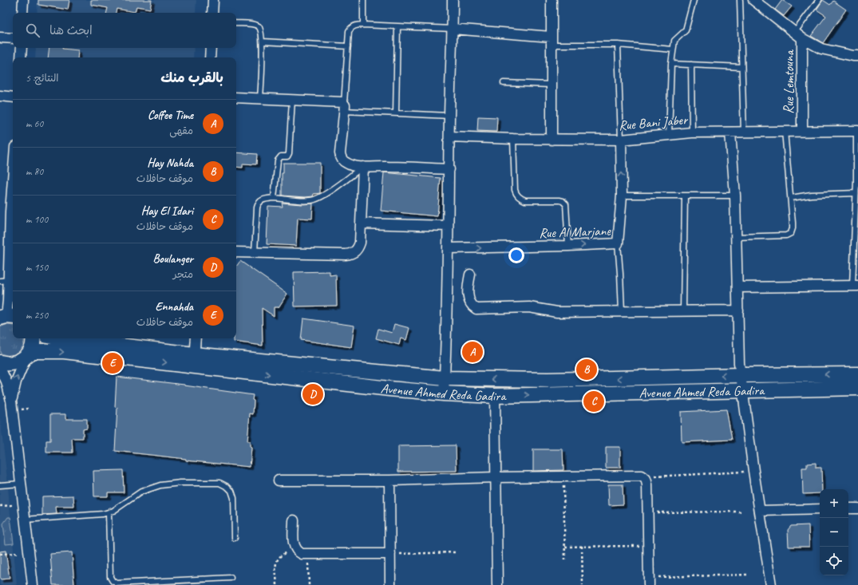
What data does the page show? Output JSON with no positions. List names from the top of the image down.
{
  "streets": {
    "main road": ["Avenue Ahmed Reda Gadira"],
    "street": ["Rue Lemtouna", "Rue Bani Jaber", "Rue Al Marjane"]
  },
  "crossings": [
    ["Rue Lemtouna", "Rue Bani Jaber"],
    ["Rue Bani Jaber", "Rue Al Marjane"]
  ],
  "page": {
    "search": "ابحث هنا",
    "heading": ["بالقرب منك", "النتائج: 5"],
    "list": [
      {
        "mark": "A",
        "name": "Coffee Time",
        "note": "مقهى",
        "value": "60 m"
      },
      {
        "mark": "B",
        "name": "Hay Nahda",
        "note": "موقف حافلات",
        "value": "80 m"
      },
      {
        "mark": "C",
        "name": "Hay El Idari",
        "note": "موقف حافلات",
        "value": "100 m"
      },
      {
        "mark": "D",
        "name": "Boulanger",
        "note": "متجر",
        "value": "150 m"
      },
      {
        "mark": "E",
        "name": "Ennahda",
        "note": "موقف حافلات",
        "value": "250 m"
      }
    ],
    "pins": [
      "A",
      "E",
      "B",
      "D",
      "C"
    ],
    "map_buttons": ["+", "−"]
  }
}
